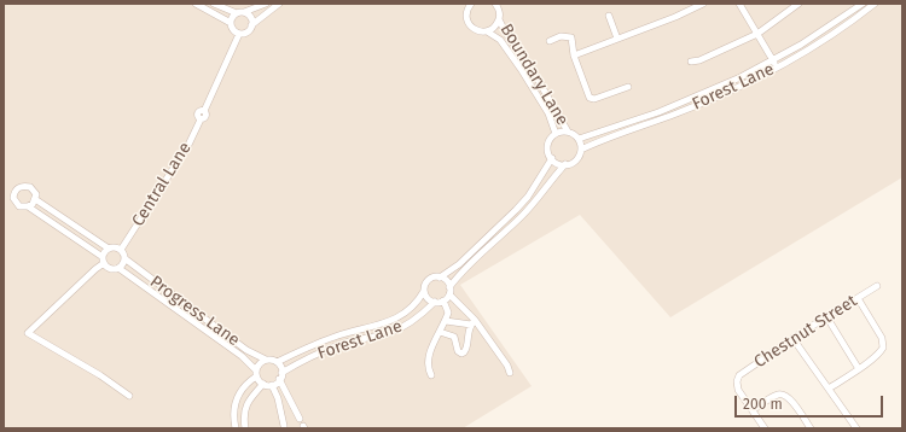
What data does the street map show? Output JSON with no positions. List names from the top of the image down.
{
  "streets": {
    "street": [
      "Boundary Lane",
      "Forest Lane",
      "Central Lane",
      "Progress Lane",
      "Chestnut Street"
    ]
  },
  "crossings": [
    ["Boundary Lane", "Forest Lane"],
    ["Forest Lane", "Progress Lane"],
    ["Central Lane", "Progress Lane"]
  ],
  "scale_bar": "200 m"
}
